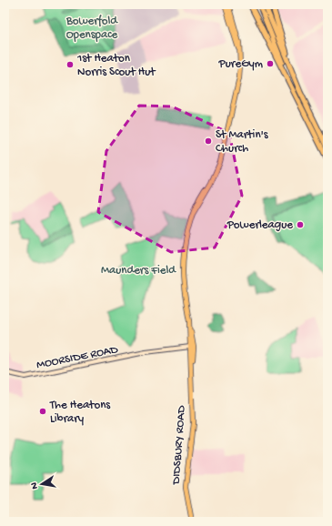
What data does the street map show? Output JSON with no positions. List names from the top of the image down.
{
  "streets": {
    "main road": ["MOORSIDE ROAD", "DIDSBURY ROAD"]
  },
  "crossings": [
    ["MOORSIDE ROAD", "DIDSBURY ROAD"]
  ],
  "parks": ["Bowerfold Openspace", "Maunders Field"],
  "places": [
    "PureGym",
    "1st Heaton Norris Scout Hut",
    "St Martin's Church",
    "Powerleague",
    "The Heatons Library"
  ],
  "north": "left"
}
